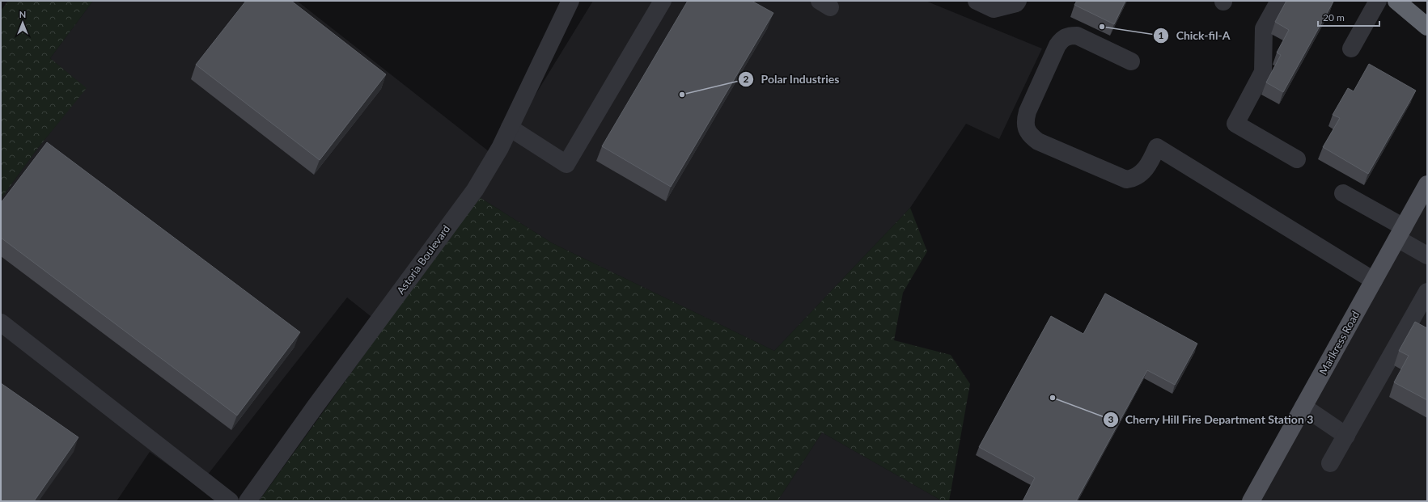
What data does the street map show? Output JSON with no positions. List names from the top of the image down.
{
  "streets": {
    "main road": ["Marlkress Road"],
    "street": ["Astoria Boulevard"]
  },
  "places": ["Chick-fil-A", "Polar Industries", "Cherry Hill Fire Department Station 3"],
  "scale_bar": "20 m",
  "north": "top"
}
